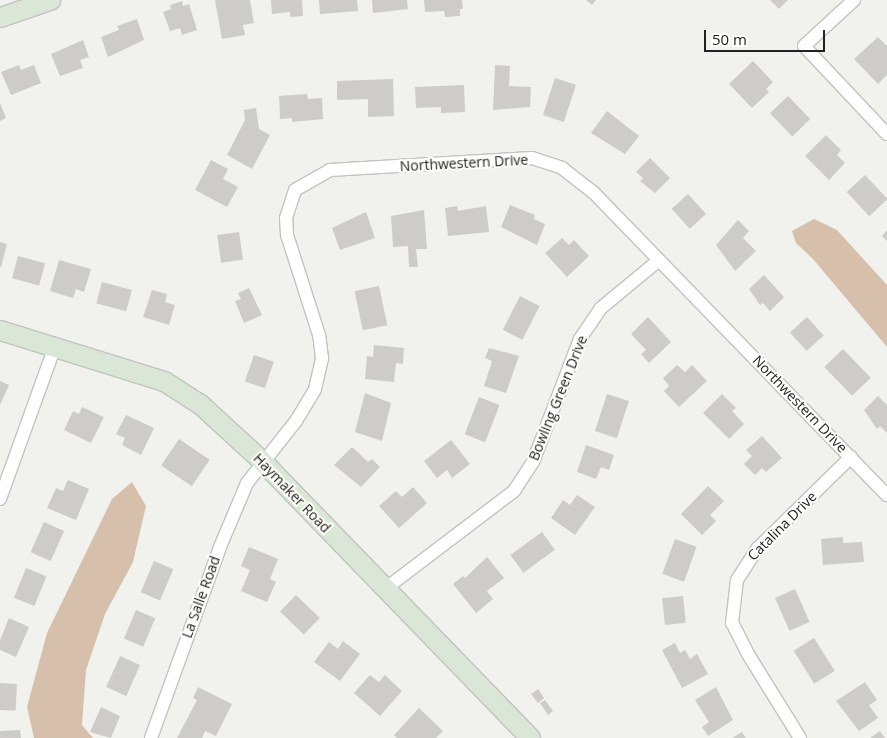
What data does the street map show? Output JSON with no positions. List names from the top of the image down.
{
  "streets": {
    "main road": ["Haymaker Road"],
    "street": [
      "Northwestern Drive",
      "Bowling Green Drive",
      "Catalina Drive",
      "La Salle Road"
    ]
  },
  "crossings": [
    ["Northwestern Drive", "Bowling Green Drive"],
    ["Northwestern Drive", "Haymaker Road"],
    ["Northwestern Drive", "Catalina Drive"],
    ["Northwestern Drive", "La Salle Road"],
    ["Bowling Green Drive", "Haymaker Road"],
    ["Haymaker Road", "La Salle Road"]
  ],
  "scale_bar": "50 m"
}
